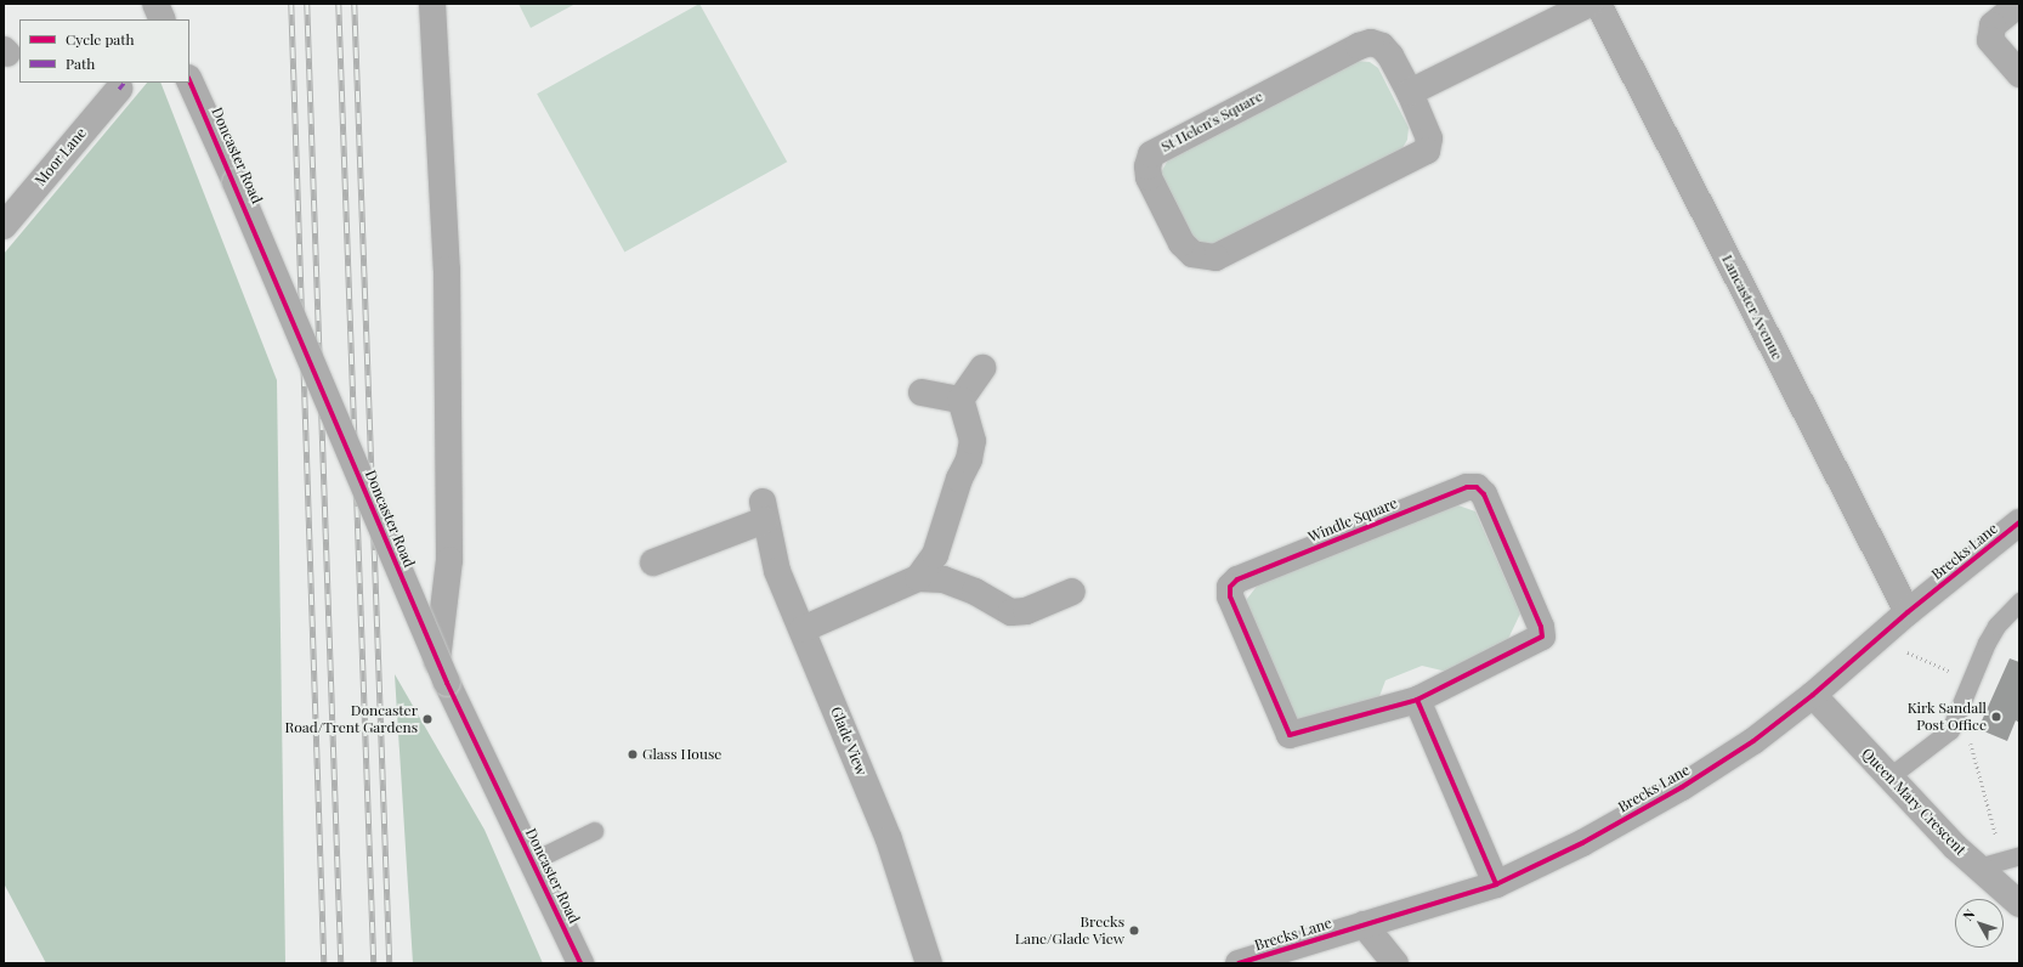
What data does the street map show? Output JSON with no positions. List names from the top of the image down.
{
  "streets": {
    "street": [
      "St Helen's Square",
      "Doncaster Road",
      "Moor Lane",
      "Lancaster Avenue",
      "Windle Square",
      "Brecks Lane",
      "Glade View",
      "Queen Mary Crescent"
    ]
  },
  "crossings": [
    ["Lancaster Avenue", "Brecks Lane"],
    ["Brecks Lane", "Queen Mary Crescent"]
  ],
  "places": [
    "Kirk Sandall Post Office",
    "Doncaster Road/Trent Gardens",
    "Glass House",
    "Brecks Lane/Glade View"
  ],
  "legend": ["Cycle path", "Path"],
  "north": "top left"
}
